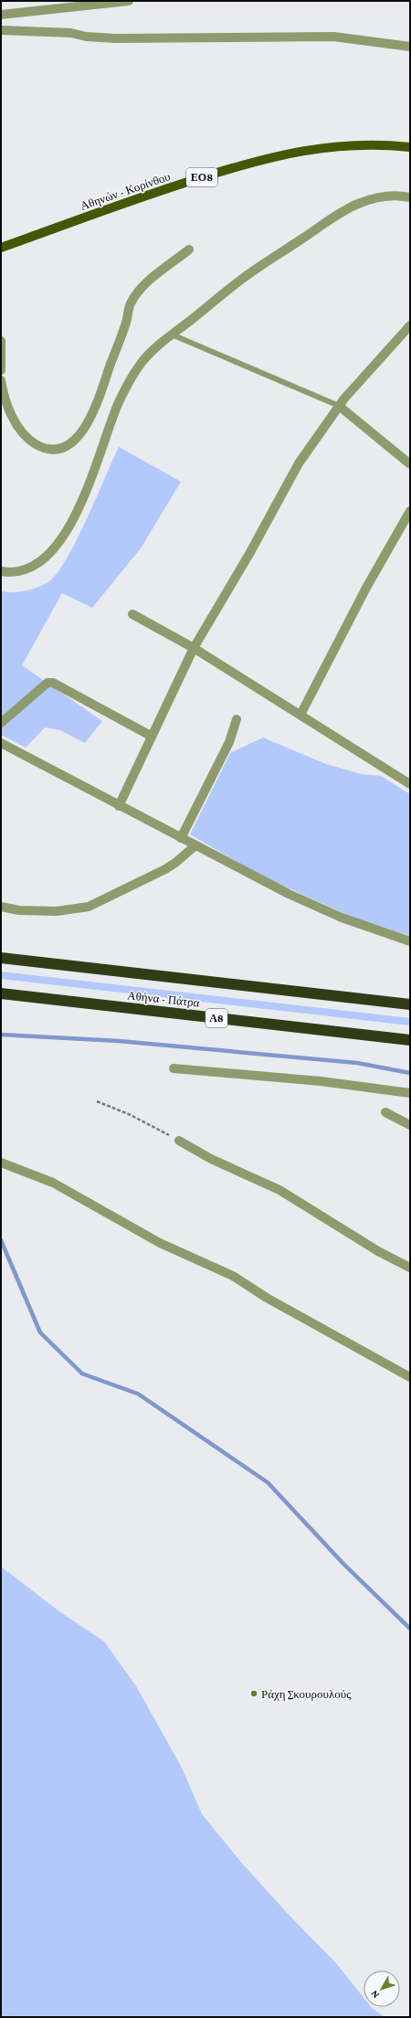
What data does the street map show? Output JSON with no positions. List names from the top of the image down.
{
  "streets": {
    "highway": ["Αθήνα - Πάτρα", "Α8"],
    "main road": ["ΕΟ8", "Αθηνών - Κορίνθου"]
  },
  "places": ["Ράχη Σκουρουλούς"],
  "north": "bottom left"
}
